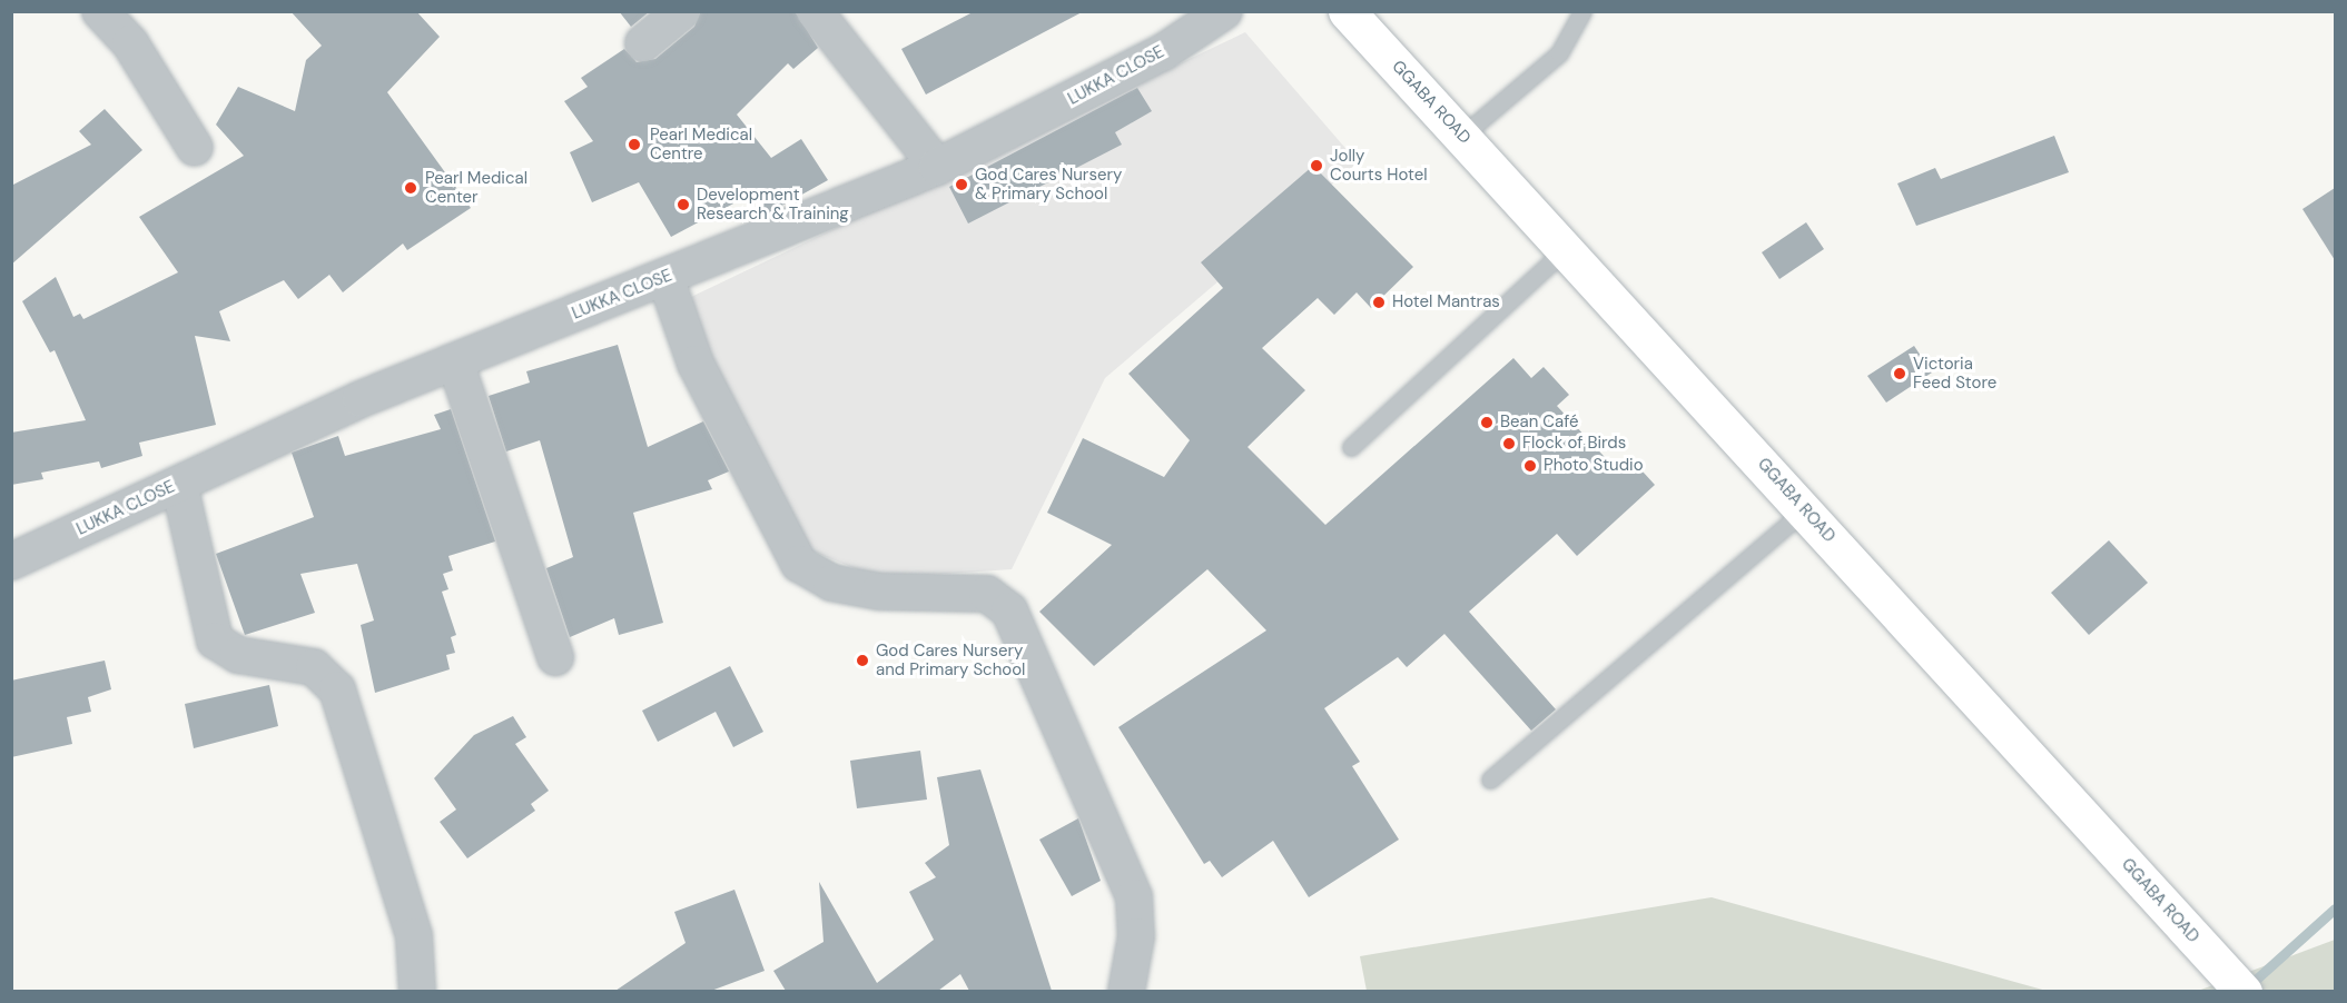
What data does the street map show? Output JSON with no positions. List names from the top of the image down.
{
  "streets": {
    "main road": ["GGABA ROAD"],
    "street": ["LUKKA CLOSE"]
  },
  "places": [
    "Pearl Medical Centre",
    "Jolly Courts Hotel",
    "God Cares Nursery & Primary School",
    "Pearl Medical Center",
    "Development Research & Training",
    "Hotel Mantras",
    "Victoria Feed Store",
    "Bean Café",
    "Flock of Birds",
    "Photo Studio",
    "God Cares Nursery and Primary School"
  ]
}
